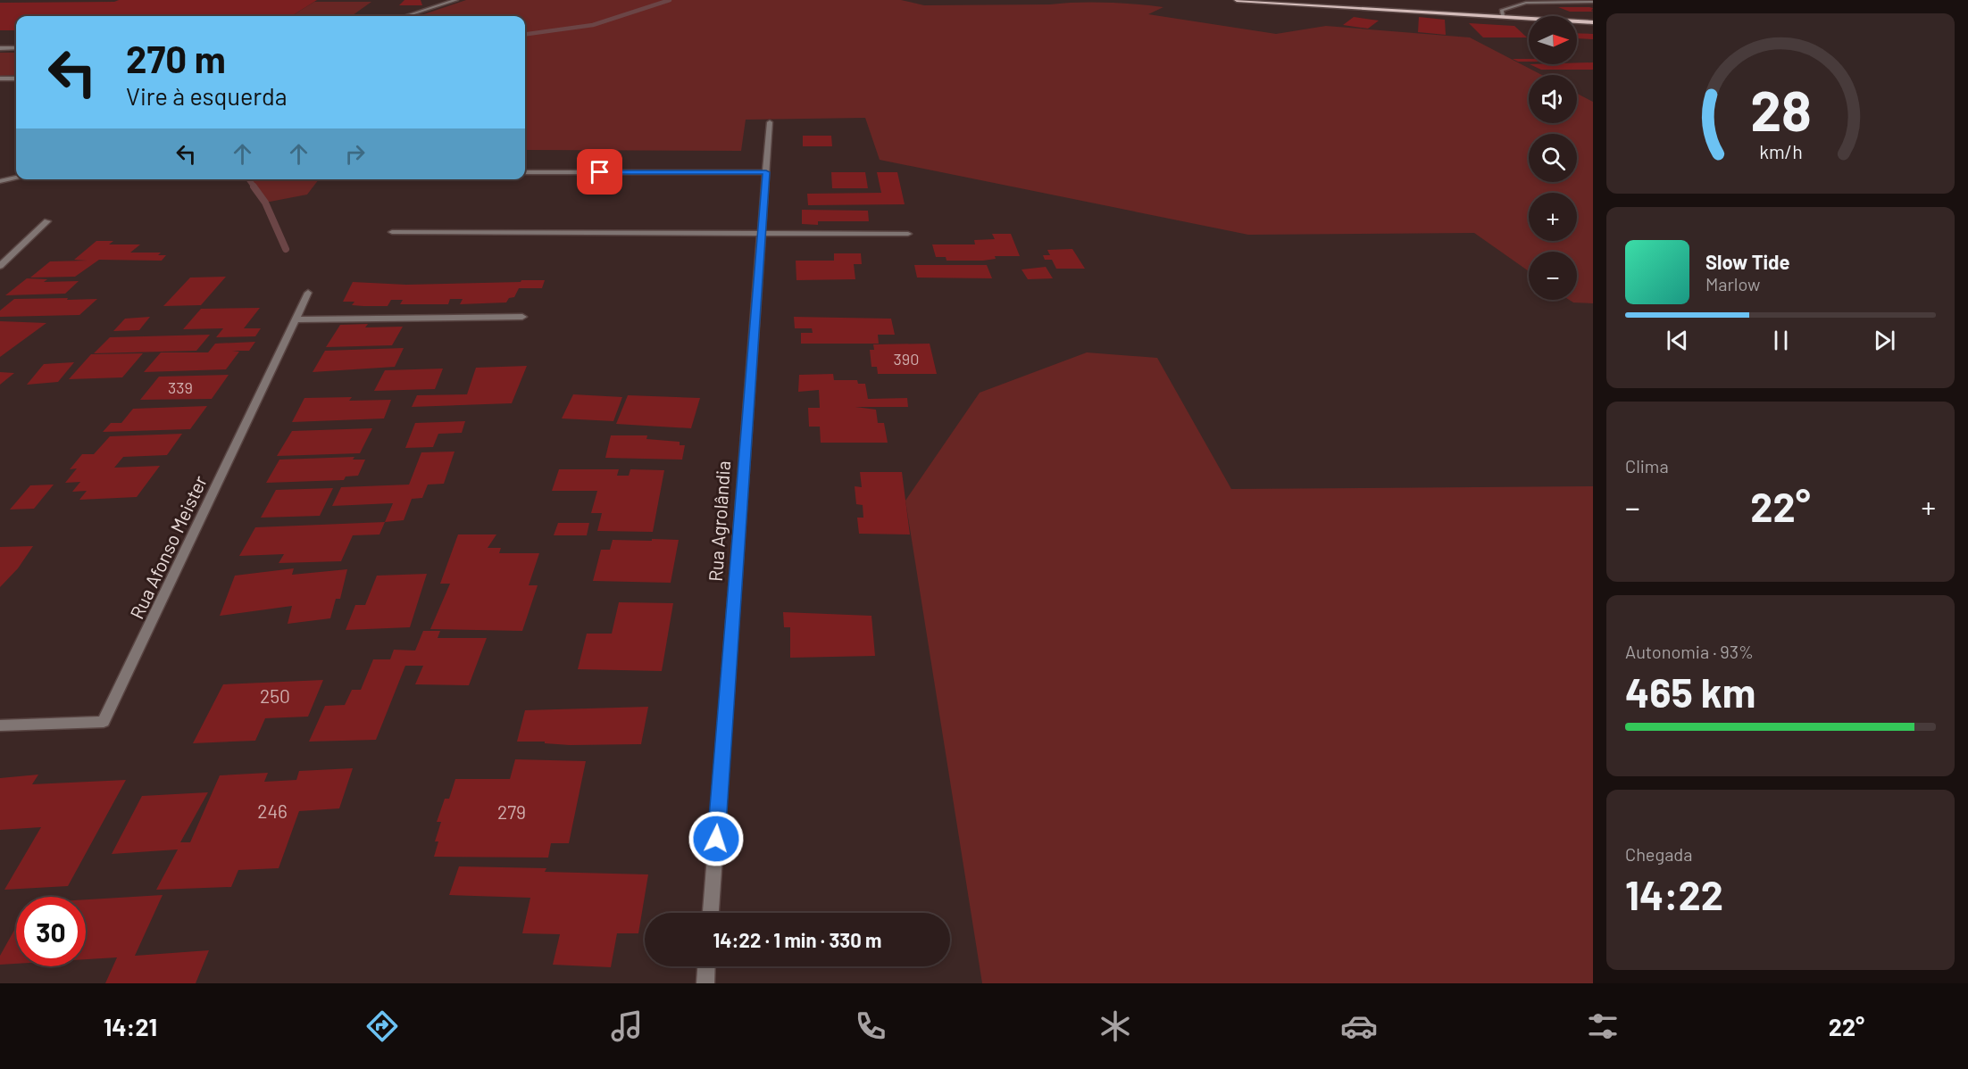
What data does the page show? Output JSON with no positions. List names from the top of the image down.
{
  "streets": {
    "street": ["Rua Agrolândia", "Rua Afonso Meister"]
  },
  "house_numbers": [
    "390",
    "339",
    "250",
    "246",
    "279"
  ],
  "north": "right",
  "page": {
    "map_buttons": ["+", "−"],
    "turn": ["270 m", "Vire à esquerda"],
    "song": ["Slow Tide", "Marlow"],
    "tile": [
      "Clima",
      ["Autonomia · 93%", "465 km"],
      ["Chegada", "14:22"]
    ],
    "heat": ["−", "22°", "+"],
    "limit": "30",
    "trip": "14:22 · 1 min · 330 m",
    "tabs": ["14:21", "22°"],
    "gauge": ["28", "km/h"]
  }
}
